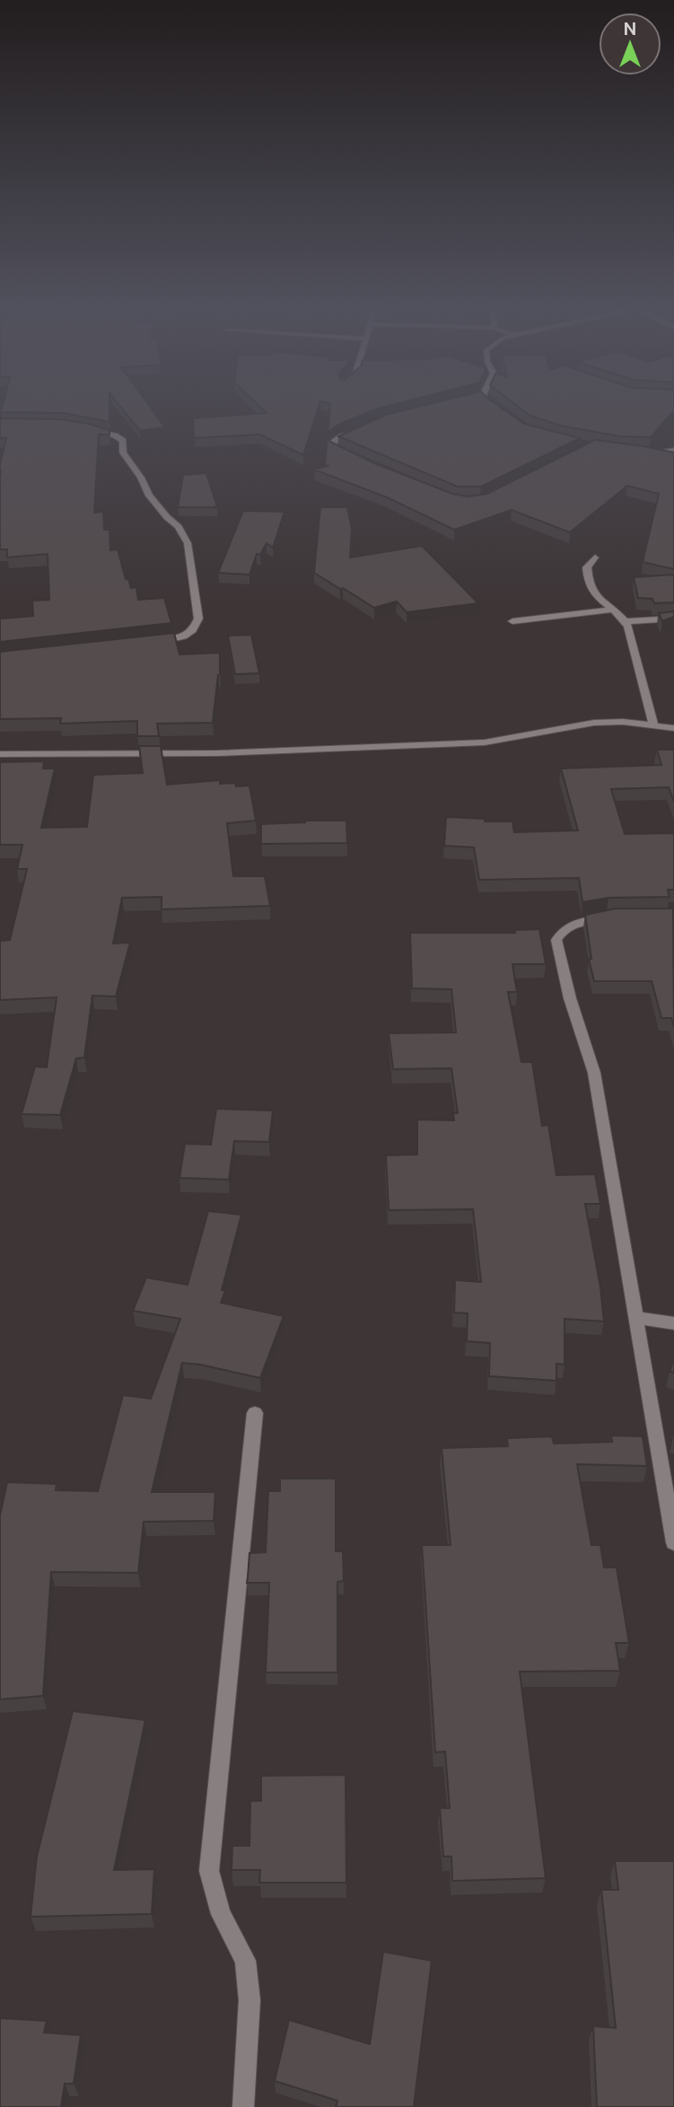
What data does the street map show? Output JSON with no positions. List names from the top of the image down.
{
  "north": "top"
}
